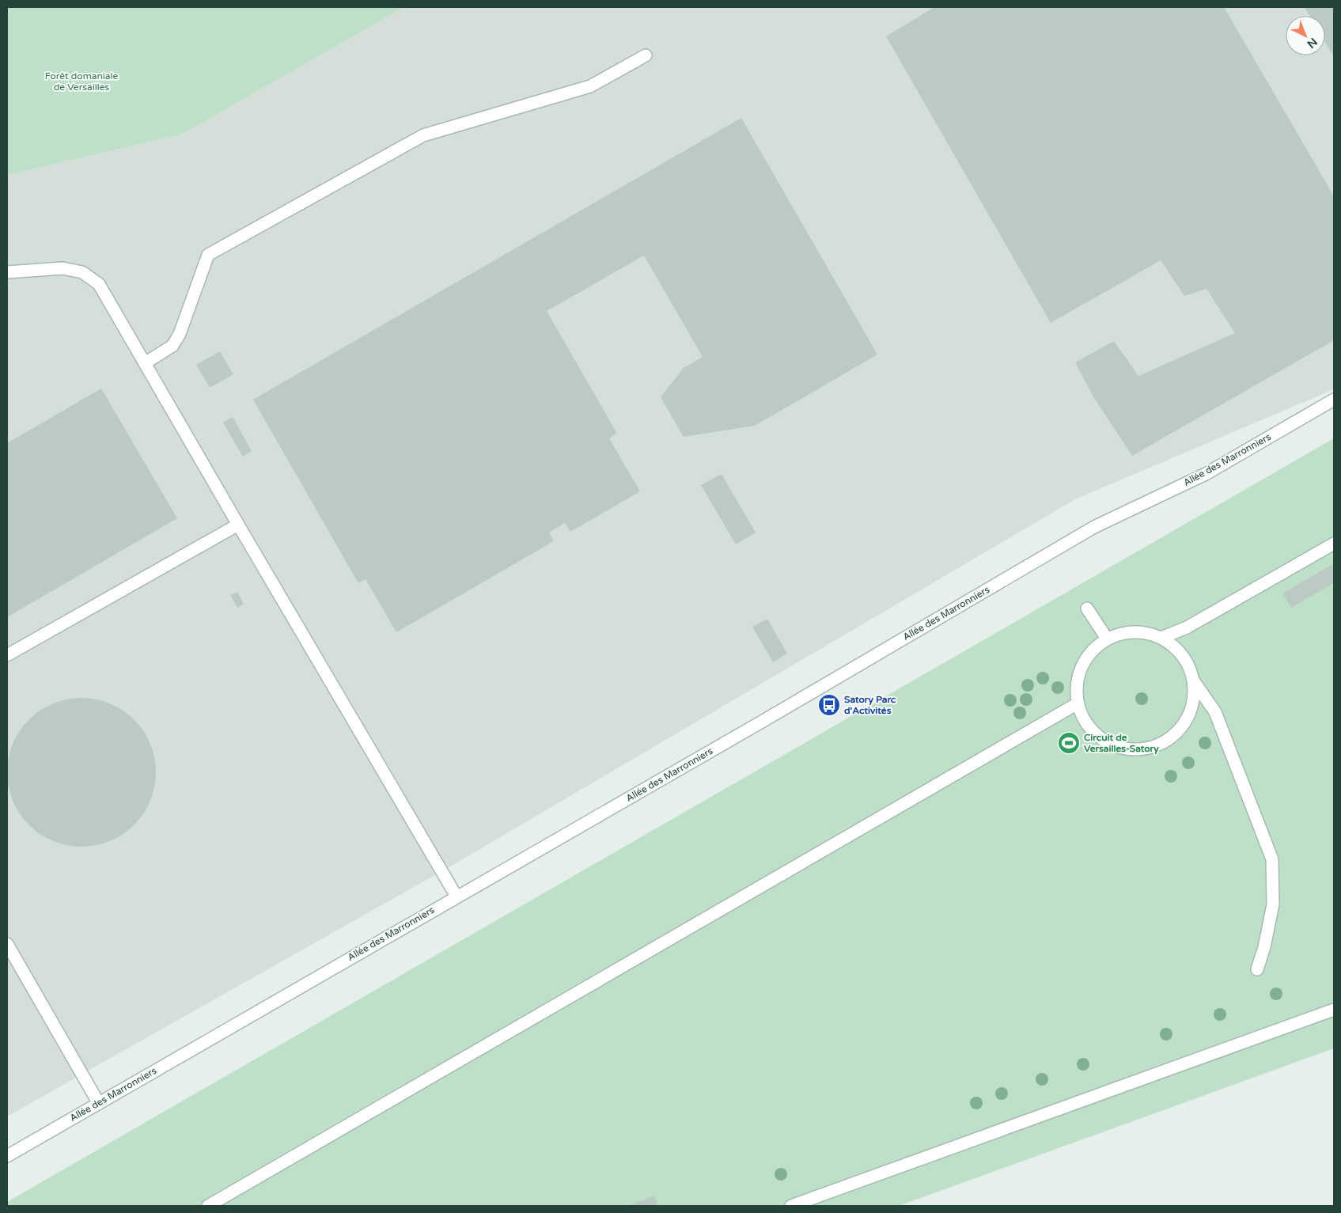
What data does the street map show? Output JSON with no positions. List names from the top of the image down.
{
  "streets": {
    "street": ["Allée des Marronniers"]
  },
  "parks": ["Forêt domaniale de Versailles"],
  "places": {
    "bus stop": ["Satory Parc d'Activités"],
    "sports": ["Circuit de Versailles-Satory"]
  },
  "north": "bottom right"
}
